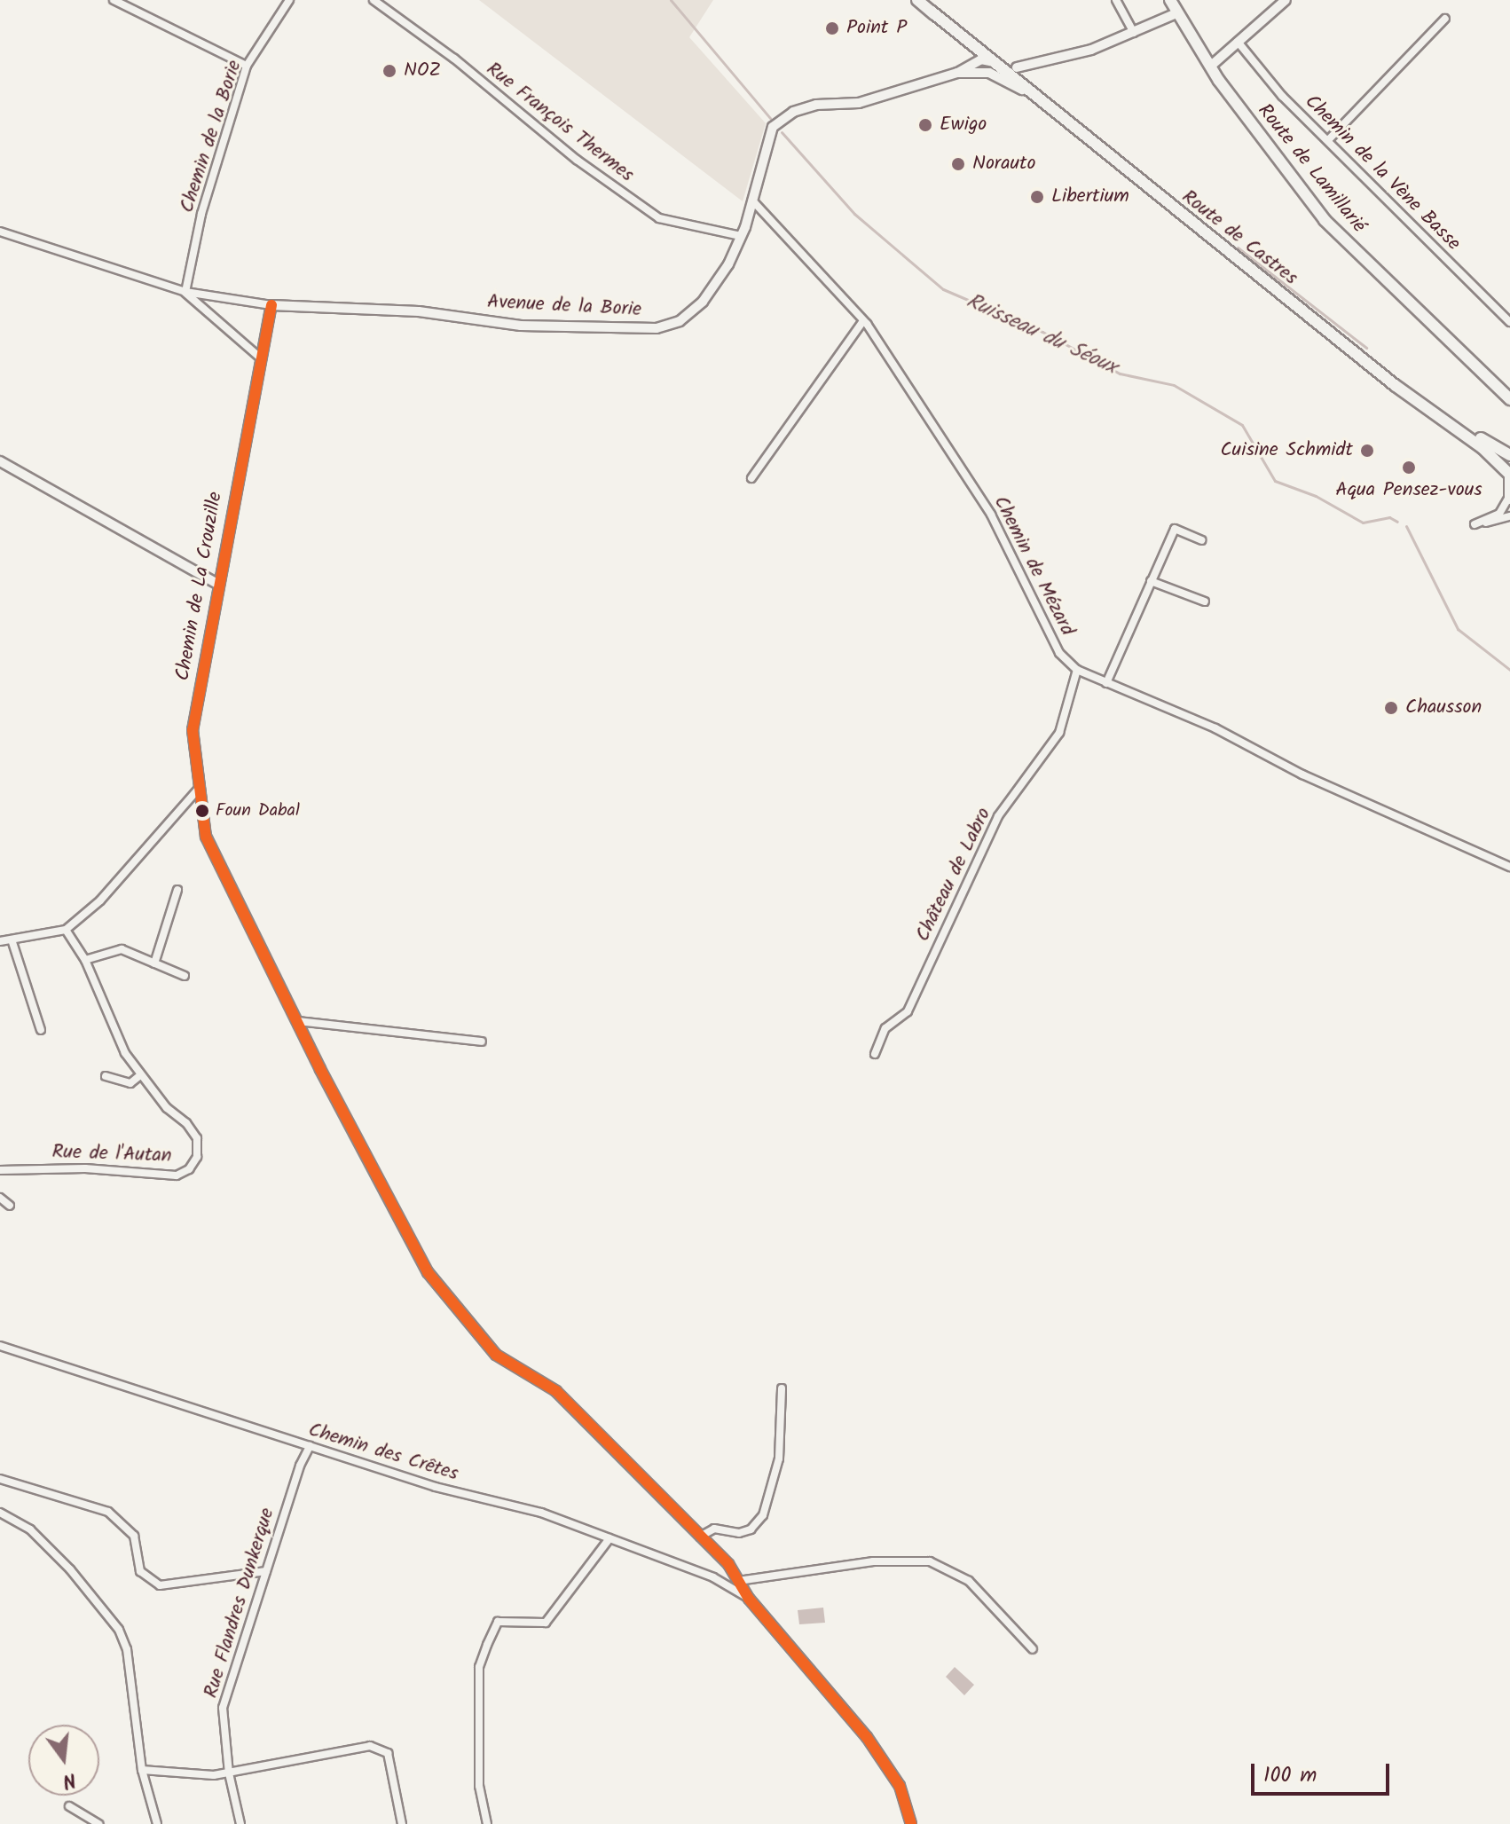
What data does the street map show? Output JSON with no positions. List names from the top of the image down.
{
  "streets": {
    "main road": ["Route de Lamillarié", "Route de Castres"],
    "street": [
      "Rue François Thermes",
      "Chemin de la Borie",
      "Chemin de la Vène Basse",
      "Avenue de la Borie",
      "Chemin de Mézard",
      "Chemin de La Crouzille",
      "Château de Labro",
      "Rue de l'Autan",
      "Chemin des Crêtes",
      "Rue Flandres Dunkerque"
    ]
  },
  "crossings": [
    ["Rue François Thermes", "Avenue de la Borie"],
    ["Chemin de la Borie", "Avenue de la Borie"],
    ["Route de Castres", "Avenue de la Borie"],
    ["Avenue de la Borie", "Chemin de Mézard"],
    ["Avenue de la Borie", "Chemin de La Crouzille"],
    ["Chemin de Mézard", "Château de Labro"],
    ["Chemin de La Crouzille", "Chemin des Crêtes"],
    ["Chemin des Crêtes", "Rue Flandres Dunkerque"]
  ],
  "water": ["Ruisseau du Séoux"],
  "places": [
    "Point P",
    "NOZ",
    "Ewigo",
    "Norauto",
    "Libertium",
    "Cuisine Schmidt",
    "Aqua Pensez-vous",
    "Chausson",
    "Foun Dabal"
  ],
  "scale_bar": "100 m",
  "north": "bottom"
}
